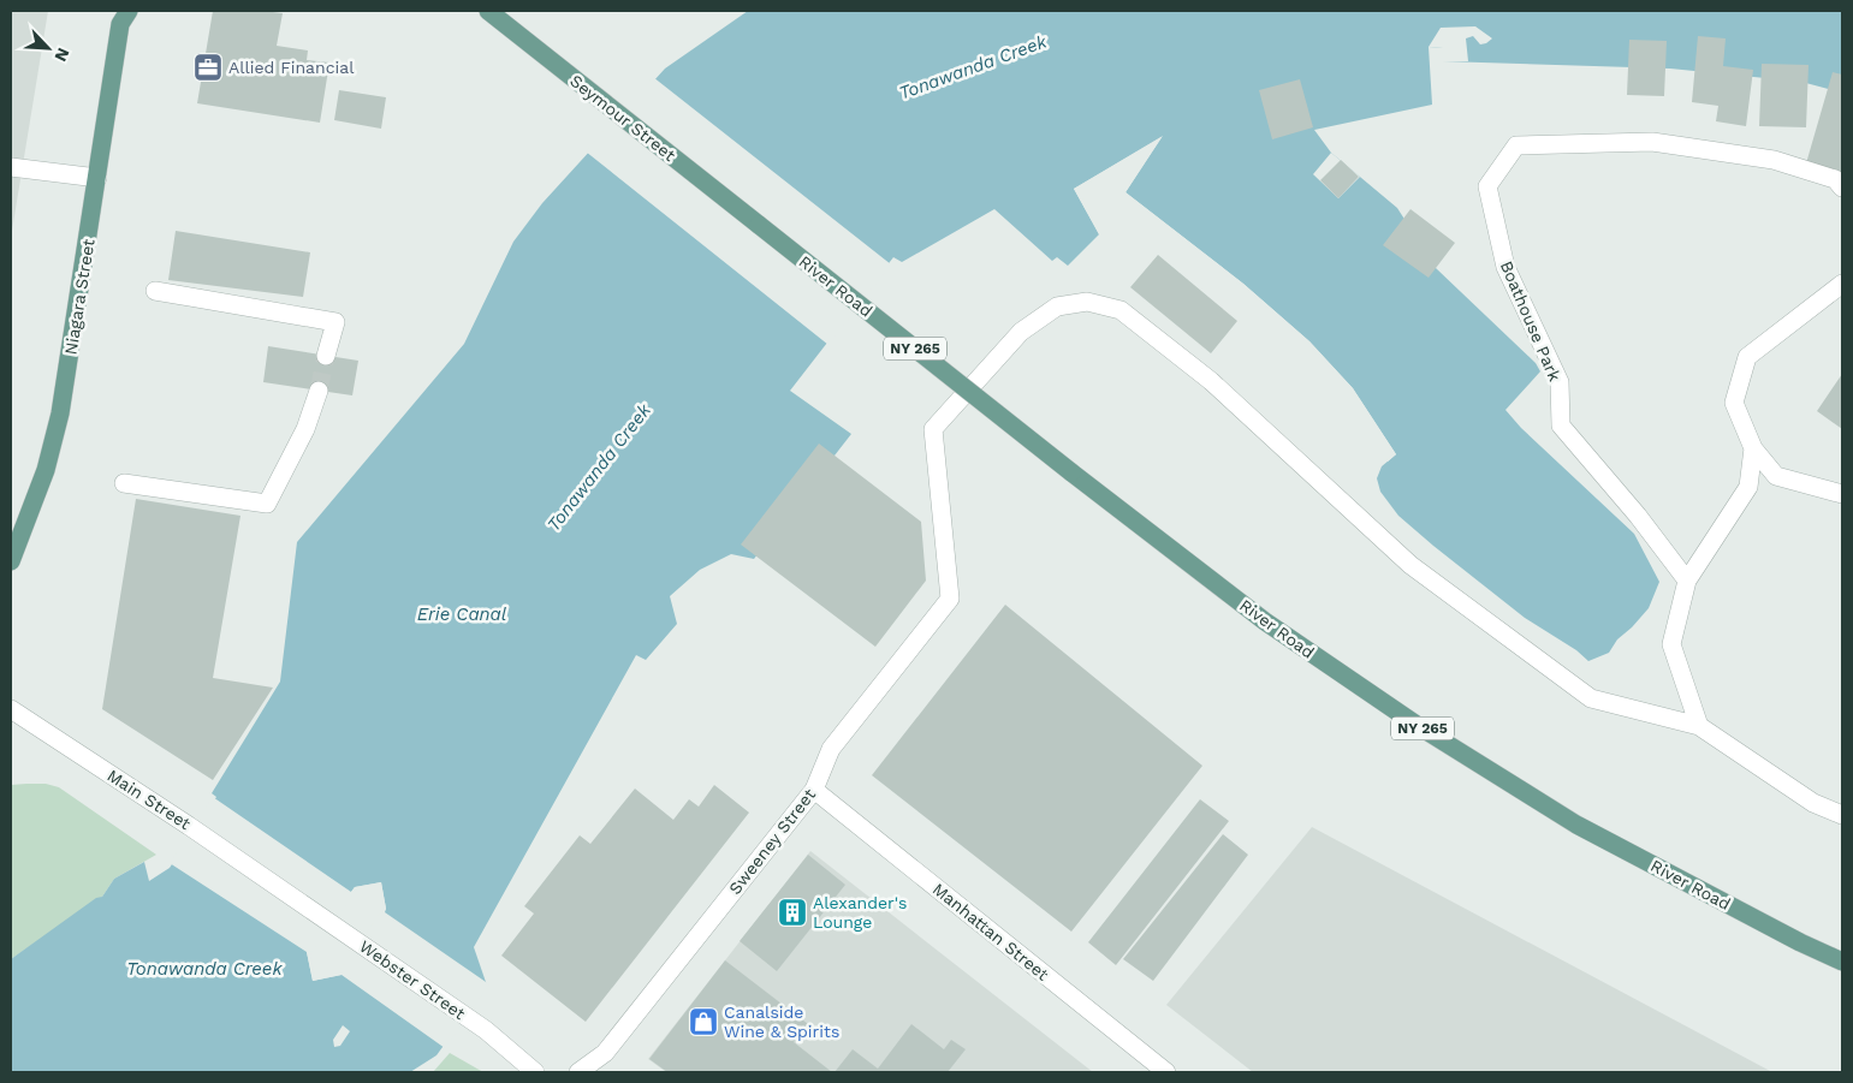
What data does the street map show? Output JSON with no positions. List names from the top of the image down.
{
  "streets": {
    "main road": [
      "Seymour Street",
      "River Road",
      "Niagara Street",
      "NY 265"
    ],
    "street": [
      "Boathouse Park",
      "Main Street",
      "Sweeney Street",
      "Manhattan Street",
      "Webster Street"
    ]
  },
  "crossings": [
    ["Seymour Street", "River Road"],
    ["Main Street", "Webster Street"],
    ["Sweeney Street", "Manhattan Street"]
  ],
  "water": ["Tonawanda Creek", "Erie Canal"],
  "places": {
    "office": ["Allied Financial"],
    "building": ["Alexander's Lounge"],
    "shop": ["Canalside Wine & Spirits"]
  },
  "north": "bottom right"
}
